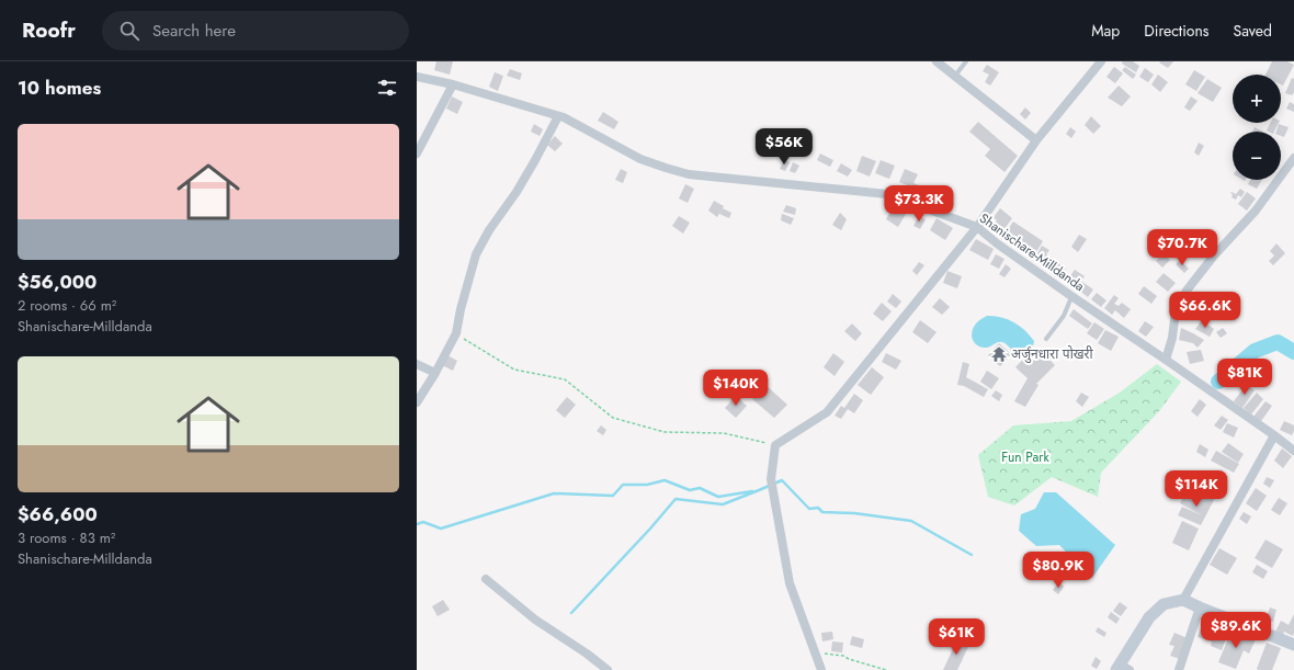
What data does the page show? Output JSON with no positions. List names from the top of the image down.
{
  "streets": {
    "street": ["Shanischare-Milldanda"]
  },
  "parks": ["Fun Park"],
  "places": {
    "temple": ["अर्जुनधारा पोखरी"]
  },
  "page": {
    "header": "Roofr",
    "search": "Search here",
    "nav": ["Map", "Directions", "Saved"],
    "heading": "10 homes",
    "map_buttons": ["+", "−"],
    "list": [
      {
        "name": "$56,000",
        "note": "2 rooms · 66 m² · Shanischare-Milldanda"
      },
      {
        "name": "$66,600",
        "note": "3 rooms · 83 m² · Shanischare-Milldanda"
      }
    ],
    "price": [
      "$56K",
      "$73.3K",
      "$70.7K",
      "$66.6K",
      "$81K",
      "$140K",
      "$114K",
      "$80.9K",
      "$89.6K",
      "$61K"
    ]
  }
}
